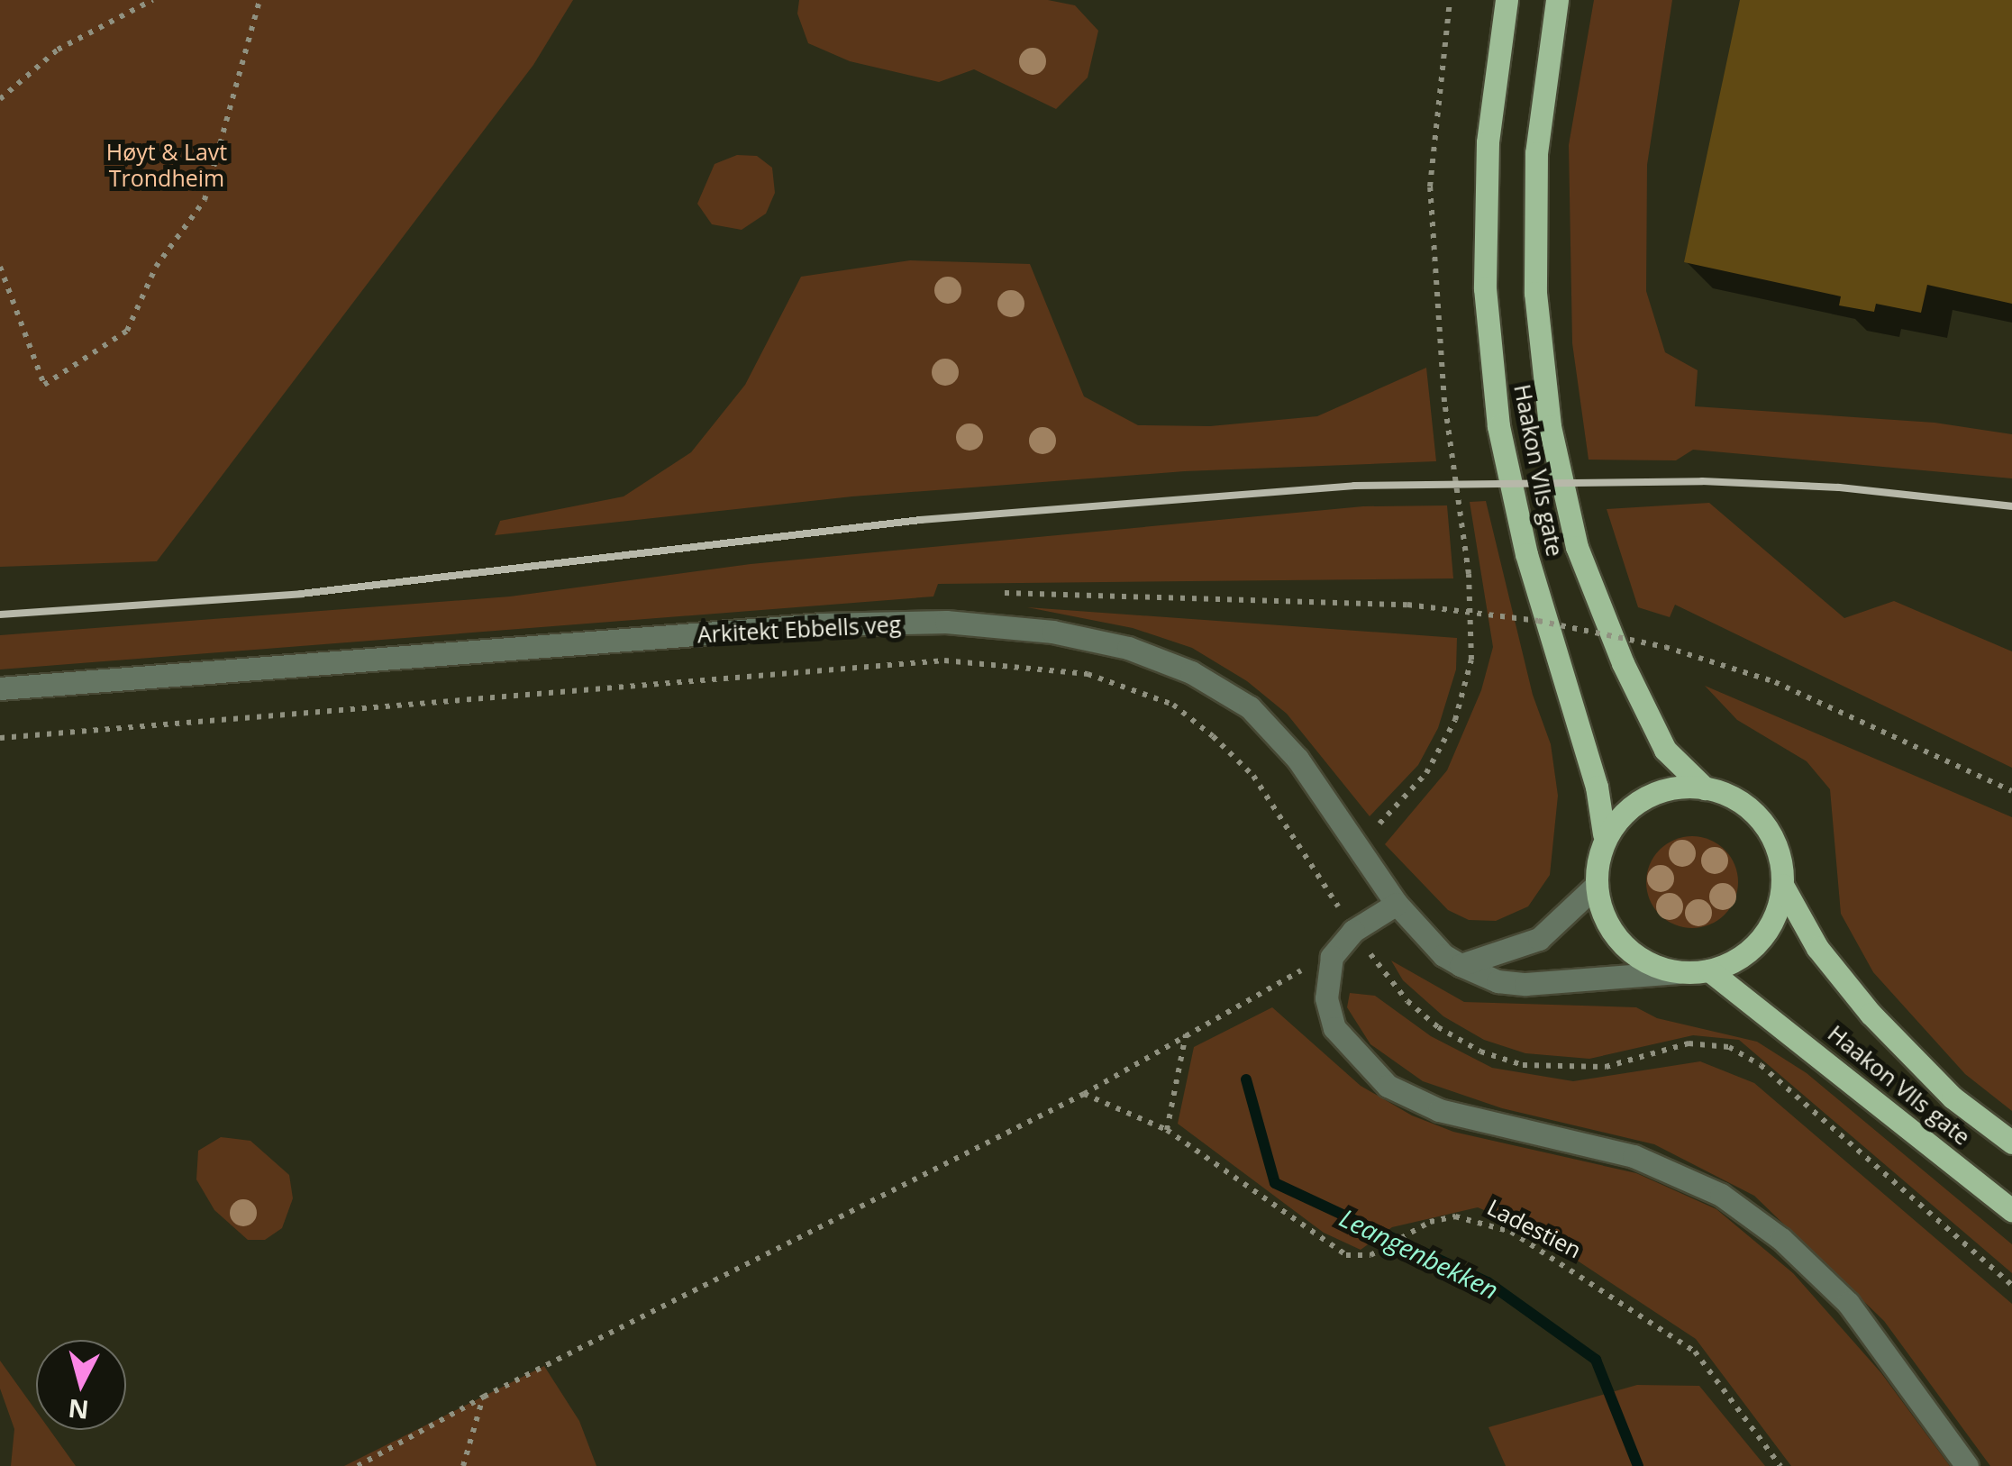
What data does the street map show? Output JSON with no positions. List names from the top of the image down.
{
  "streets": {
    "main road": ["Haakon VIIs gate"],
    "street": ["Arkitekt Ebbells veg"],
    "path": ["Ladestien"]
  },
  "crossings": [
    ["Haakon VIIs gate", "Arkitekt Ebbells veg"]
  ],
  "water": ["Leangenbekken"],
  "parks": ["Høyt & Lavt Trondheim"],
  "north": "bottom"
}
